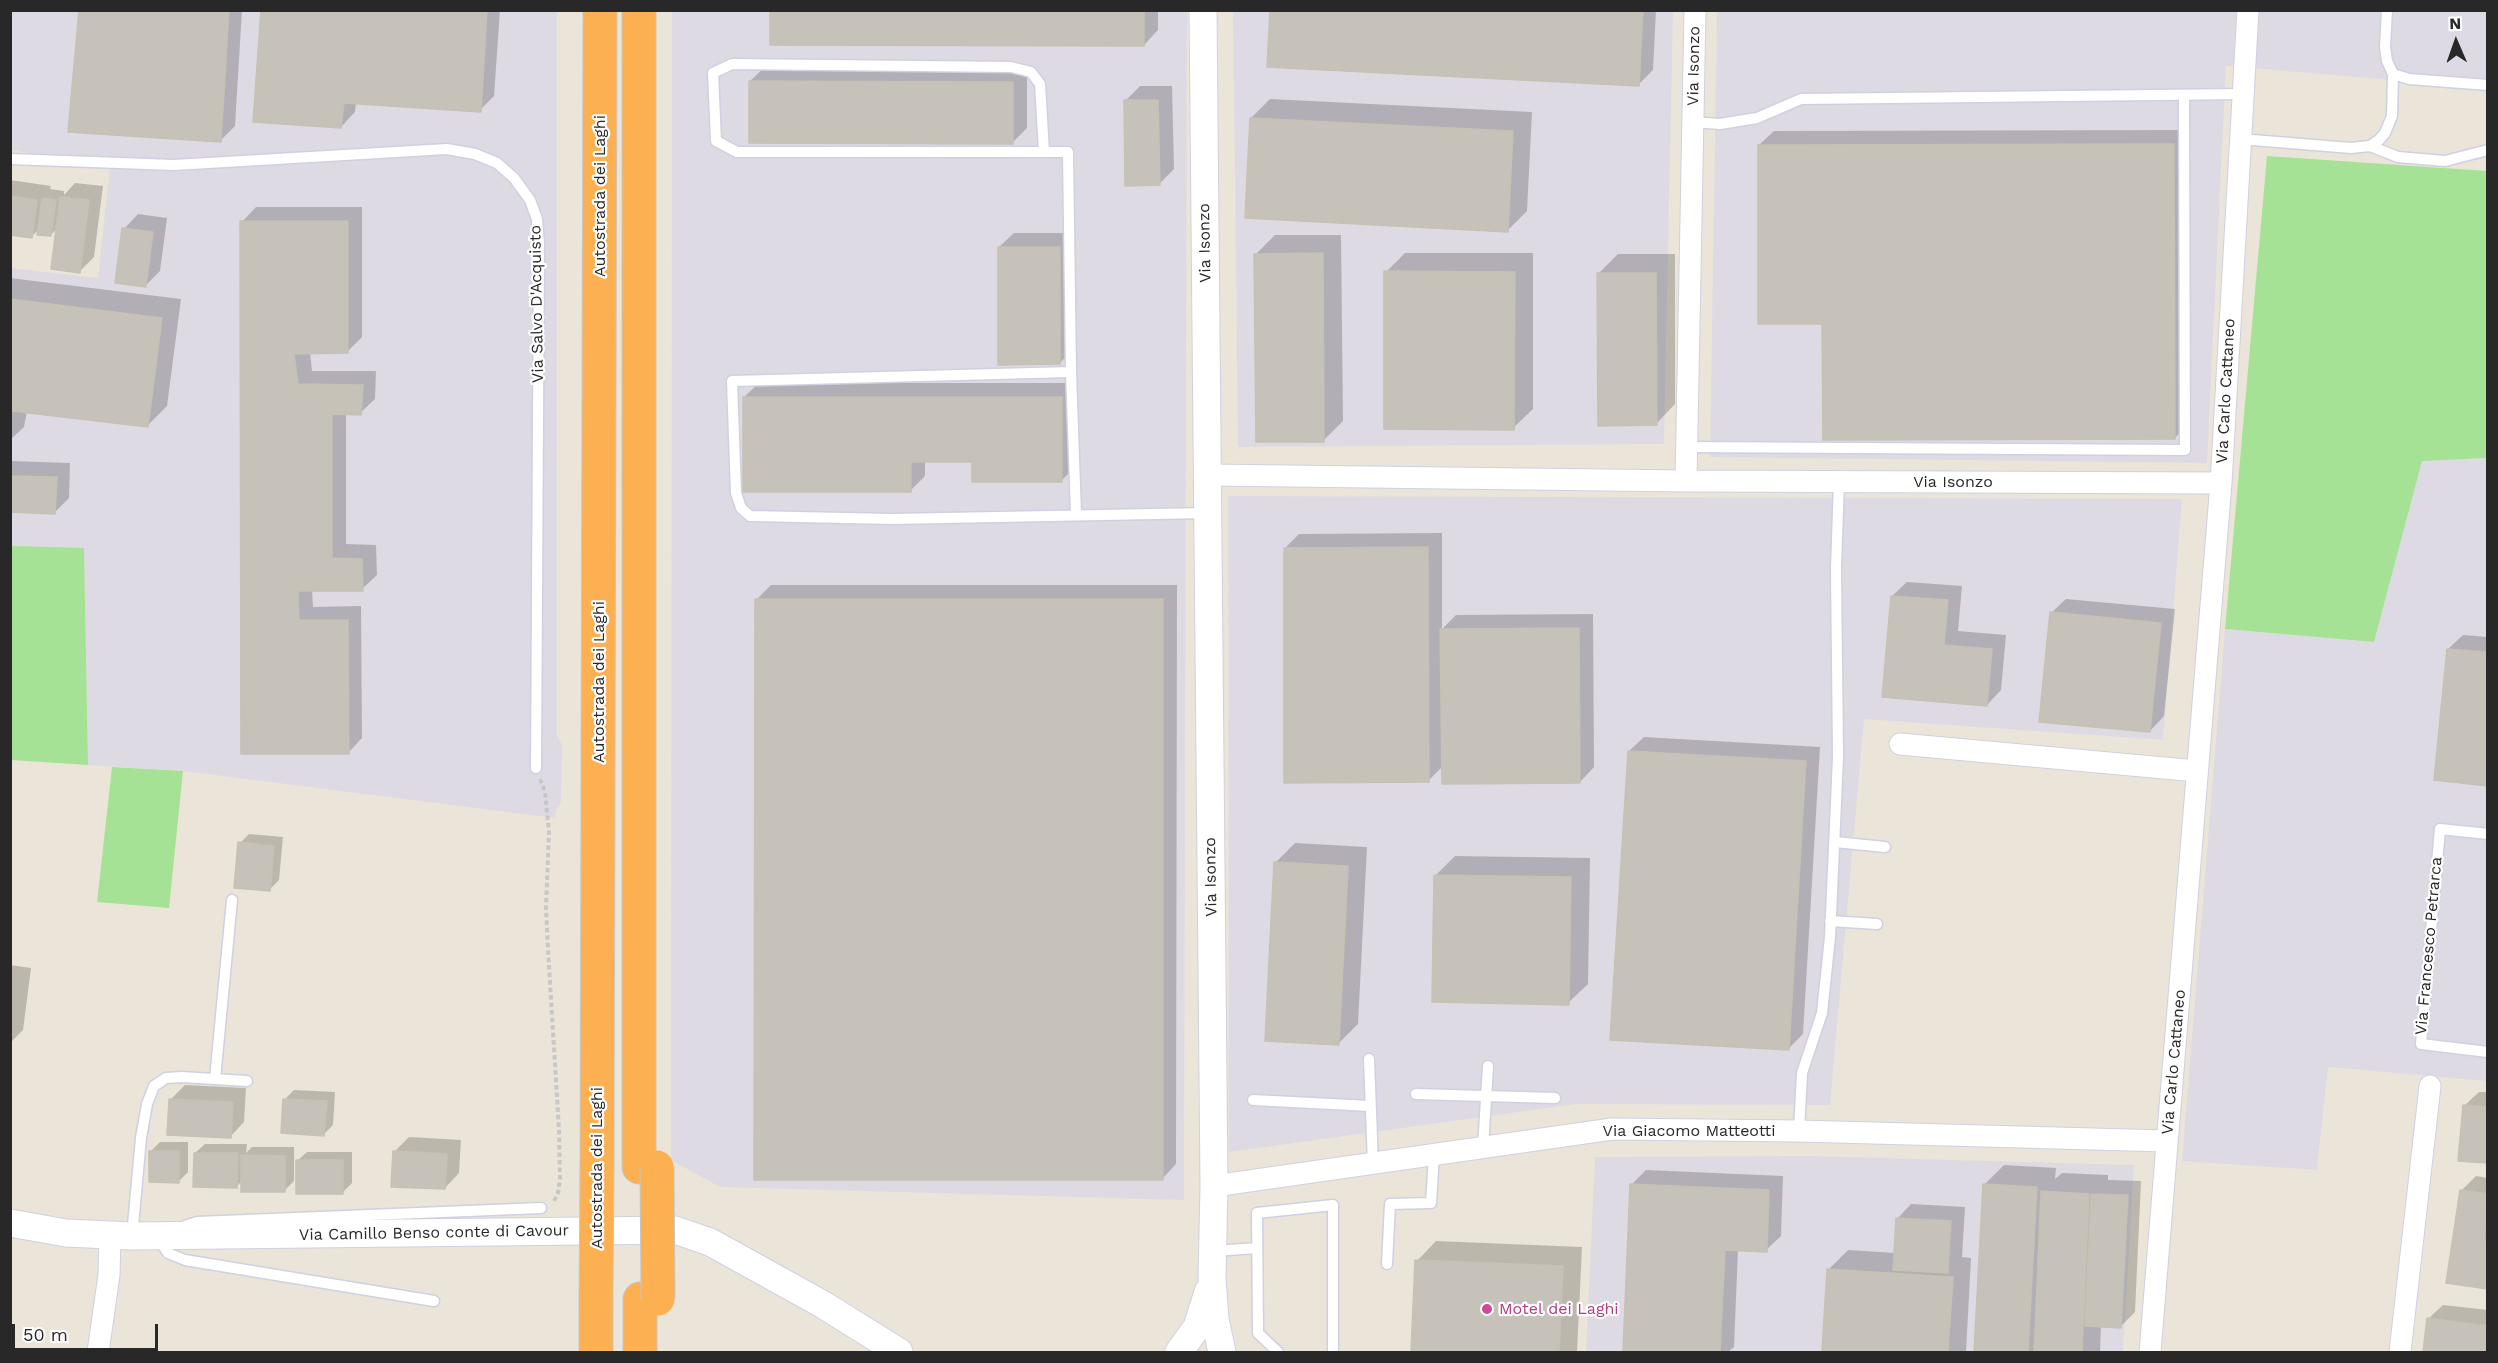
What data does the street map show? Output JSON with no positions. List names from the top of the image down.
{
  "streets": {
    "highway": ["Autostrada dei Laghi"],
    "street": [
      "Via Isonzo",
      "Via Carlo Cattaneo",
      "Via Giacomo Matteotti",
      "Via Camillo Benso conte di Cavour"
    ],
    "lane": ["Via Salvo D'Acquisto", "Via Francesco Petrarca"]
  },
  "crossings": [
    ["Via Isonzo", "Via Carlo Cattaneo"],
    ["Via Isonzo", "Via Giacomo Matteotti"],
    ["Via Carlo Cattaneo", "Via Giacomo Matteotti"]
  ],
  "places": ["Motel dei Laghi"],
  "scale_bar": "50 m",
  "north": "top"
}
